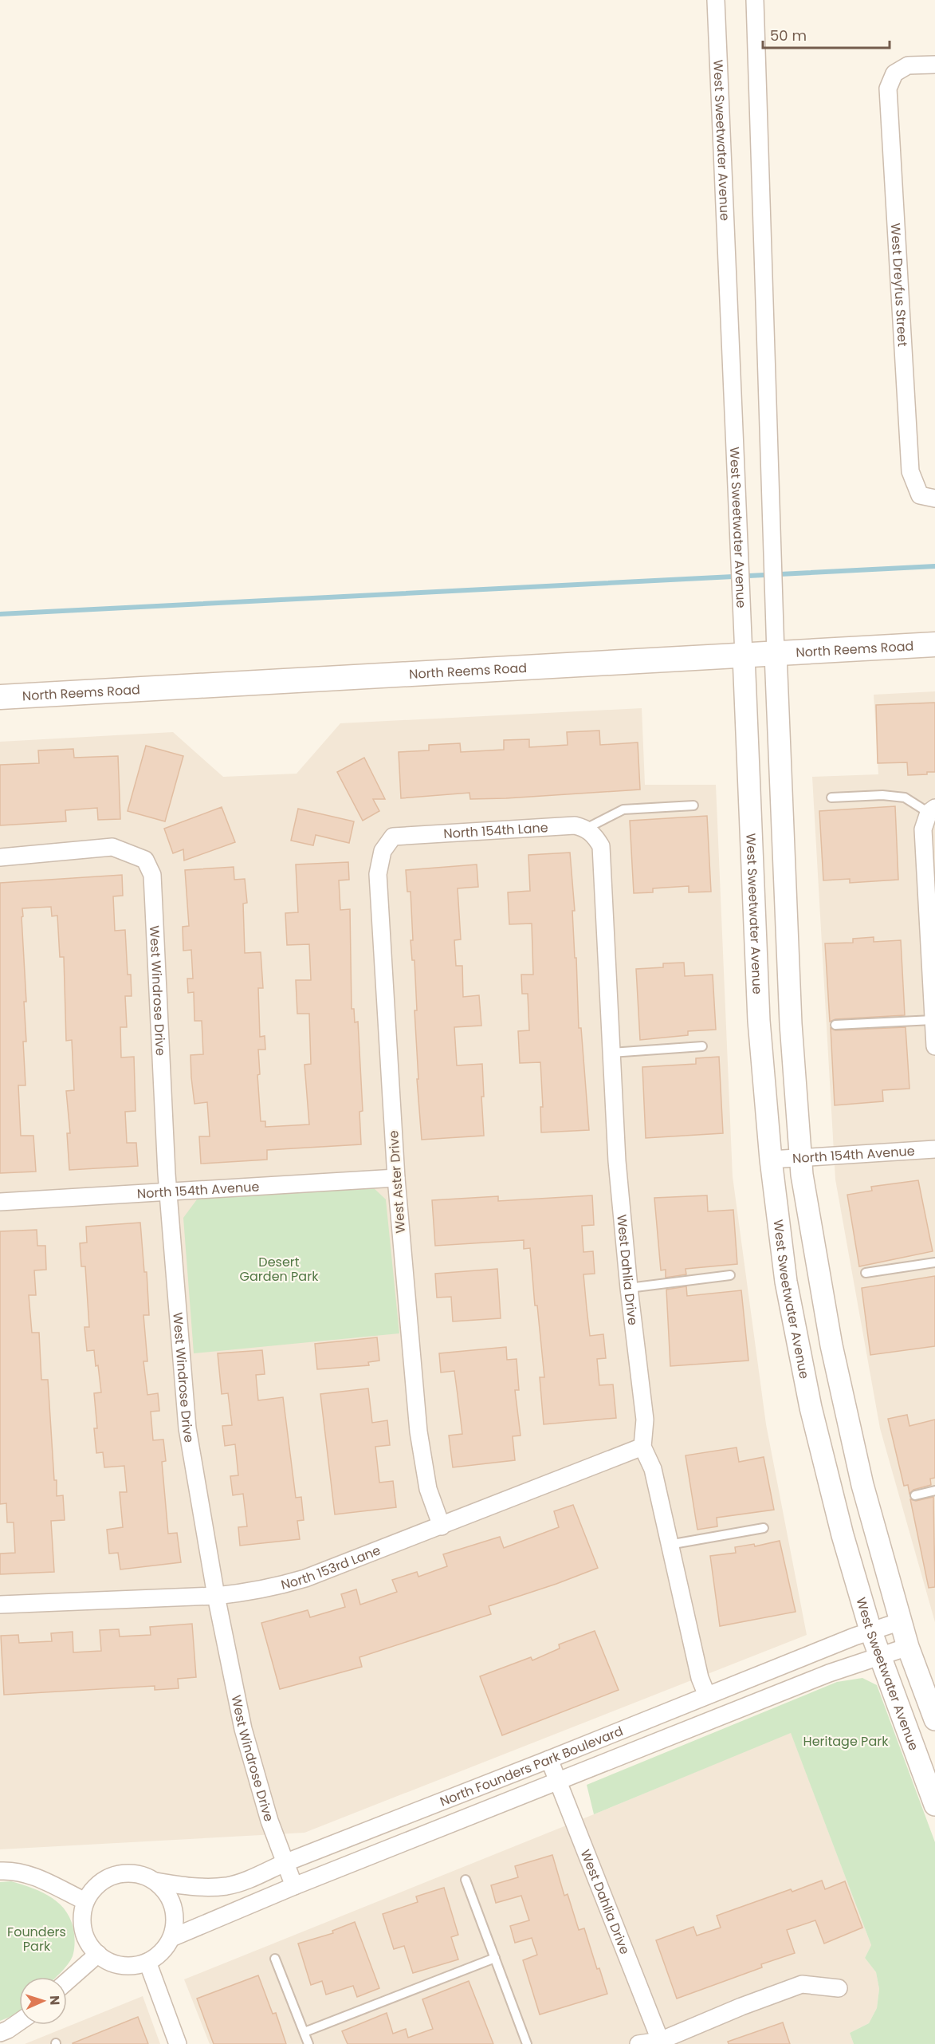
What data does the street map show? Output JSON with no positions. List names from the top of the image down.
{
  "streets": {
    "main road": ["North Reems Road"],
    "street": [
      "West Sweetwater Avenue",
      "West Dreyfus Street",
      "North 154th Lane",
      "West Windrose Drive",
      "North 154th Avenue",
      "West Aster Drive",
      "West Dahlia Drive",
      "North 153rd Lane",
      "North Founders Park Boulevard"
    ]
  },
  "crossings": [
    ["West Sweetwater Avenue", "North Reems Road"],
    ["West Sweetwater Avenue", "North 154th Avenue"],
    ["West Sweetwater Avenue", "North Founders Park Boulevard"],
    ["North 154th Lane", "West Aster Drive"],
    ["North 154th Lane", "West Dahlia Drive"],
    ["West Windrose Drive", "North 154th Avenue"],
    ["West Windrose Drive", "North 153rd Lane"],
    ["West Windrose Drive", "North Founders Park Boulevard"],
    ["North 154th Avenue", "West Aster Drive"],
    ["West Aster Drive", "North 153rd Lane"],
    ["West Dahlia Drive", "North 153rd Lane"],
    ["West Dahlia Drive", "North Founders Park Boulevard"]
  ],
  "parks": ["Desert Garden Park", "Heritage Park", "Founders Park"],
  "scale_bar": "50 m",
  "north": "right"
}
